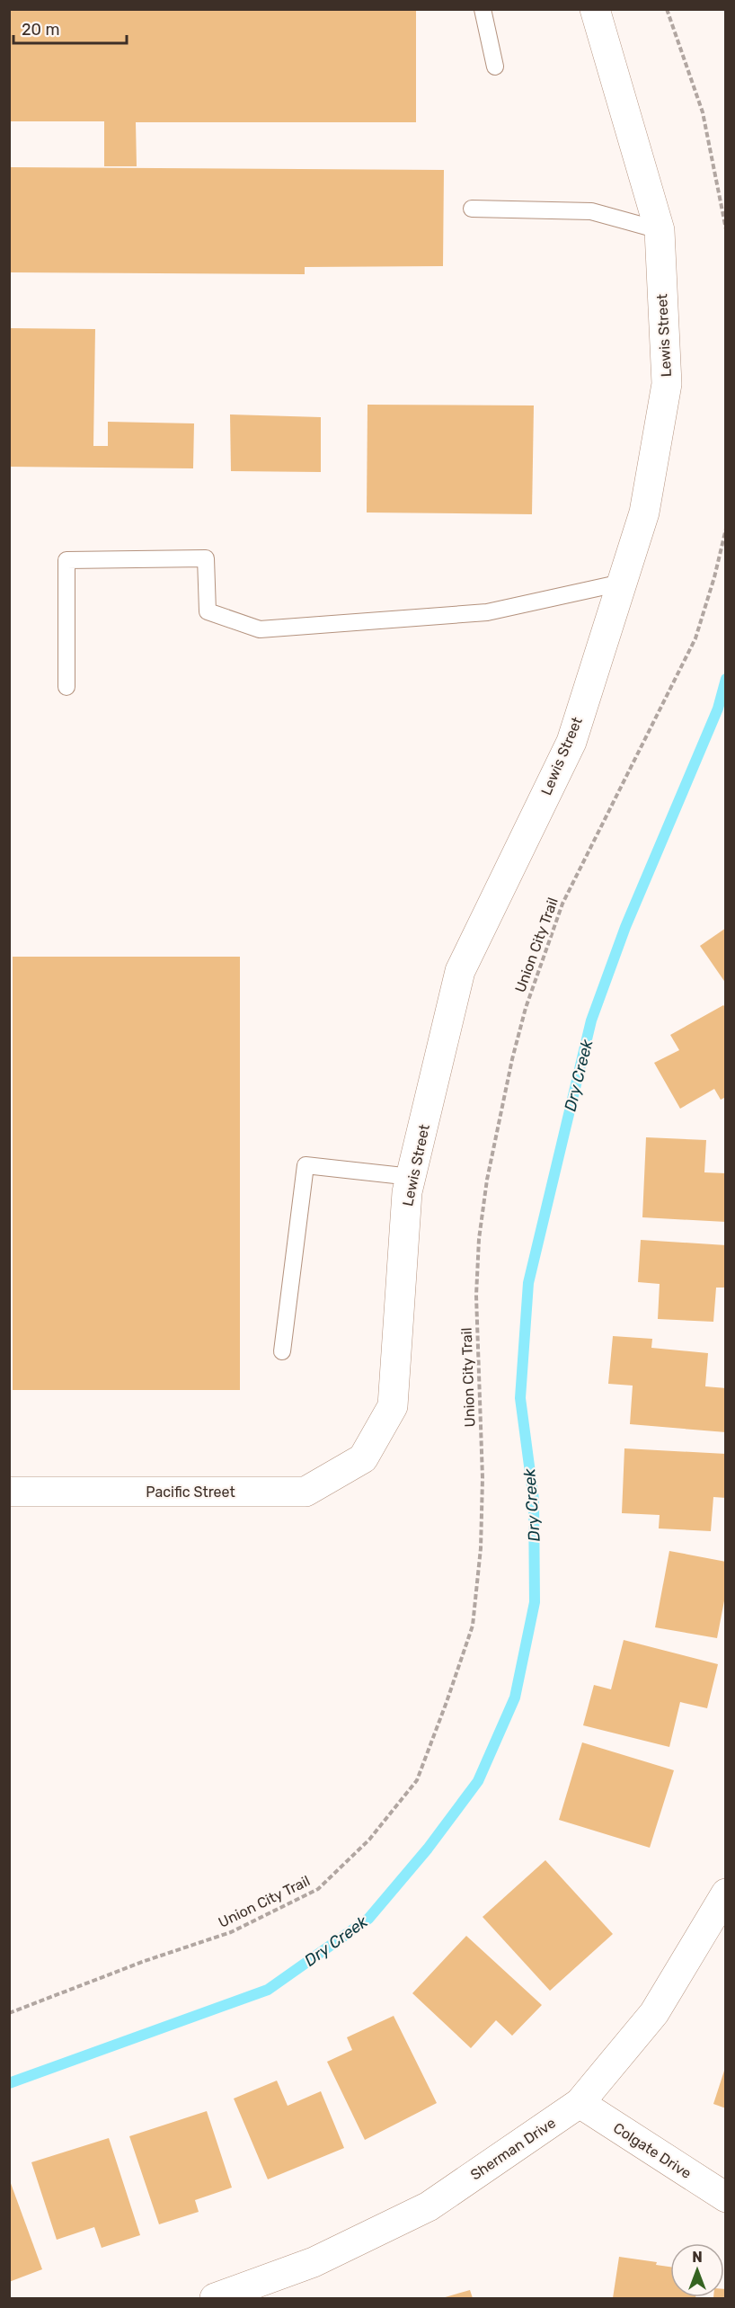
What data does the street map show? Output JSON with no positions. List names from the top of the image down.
{
  "streets": {
    "street": [
      "Lewis Street",
      "Pacific Street",
      "Sherman Drive",
      "Colgate Drive"
    ],
    "path": ["Union City Trail"]
  },
  "crossings": [
    ["Lewis Street", "Pacific Street"],
    ["Sherman Drive", "Colgate Drive"]
  ],
  "water": ["Dry Creek"],
  "scale_bar": "20 m",
  "north": "top"
}
